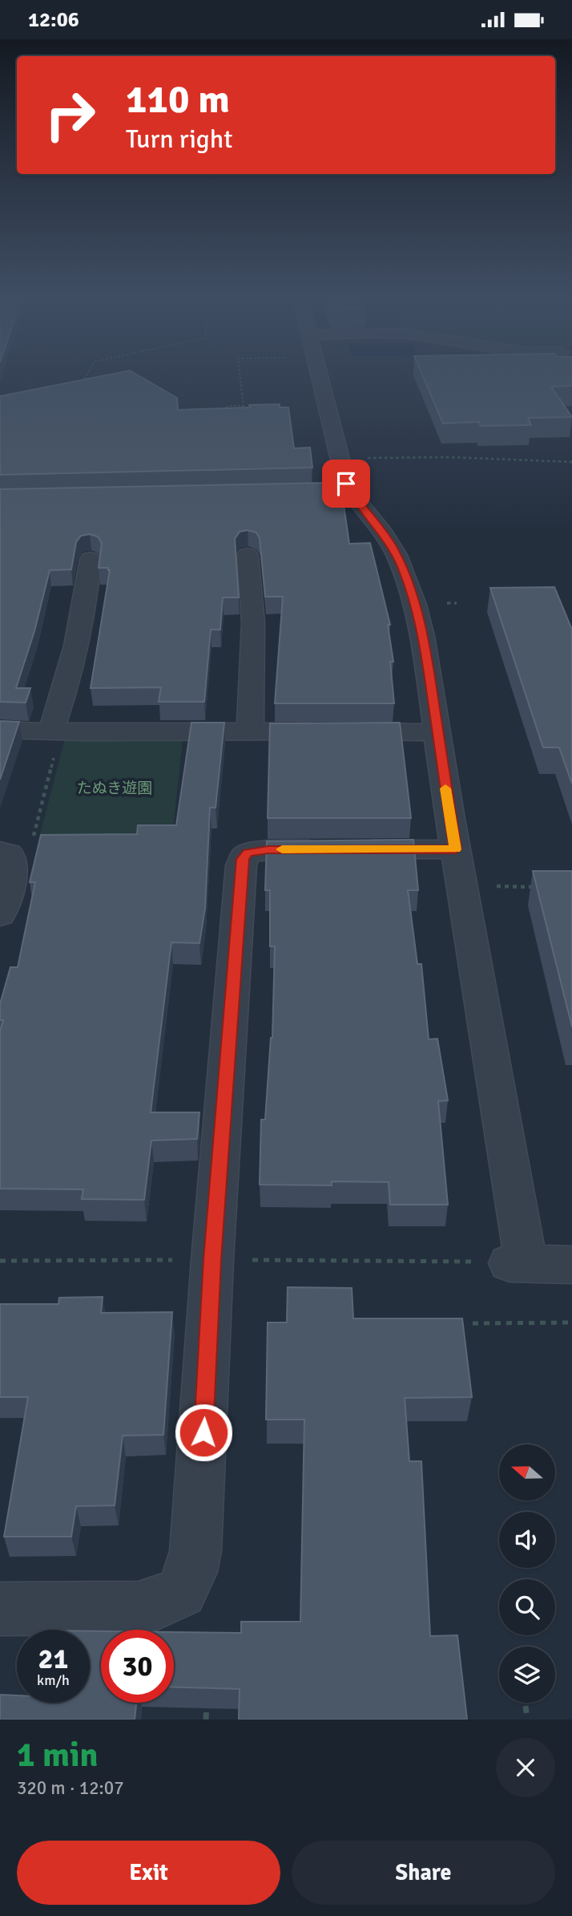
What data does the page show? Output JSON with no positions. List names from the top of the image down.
{
  "parks": ["たぬき遊園"],
  "north": "left",
  "page": {
    "status": "12:06",
    "turn": ["110 m", "Turn right"],
    "speed": "21 km/h",
    "limit": "30",
    "heading": ["1 min", "320 m · 12:07"],
    "buttons": ["Exit", "Share"]
  }
}
